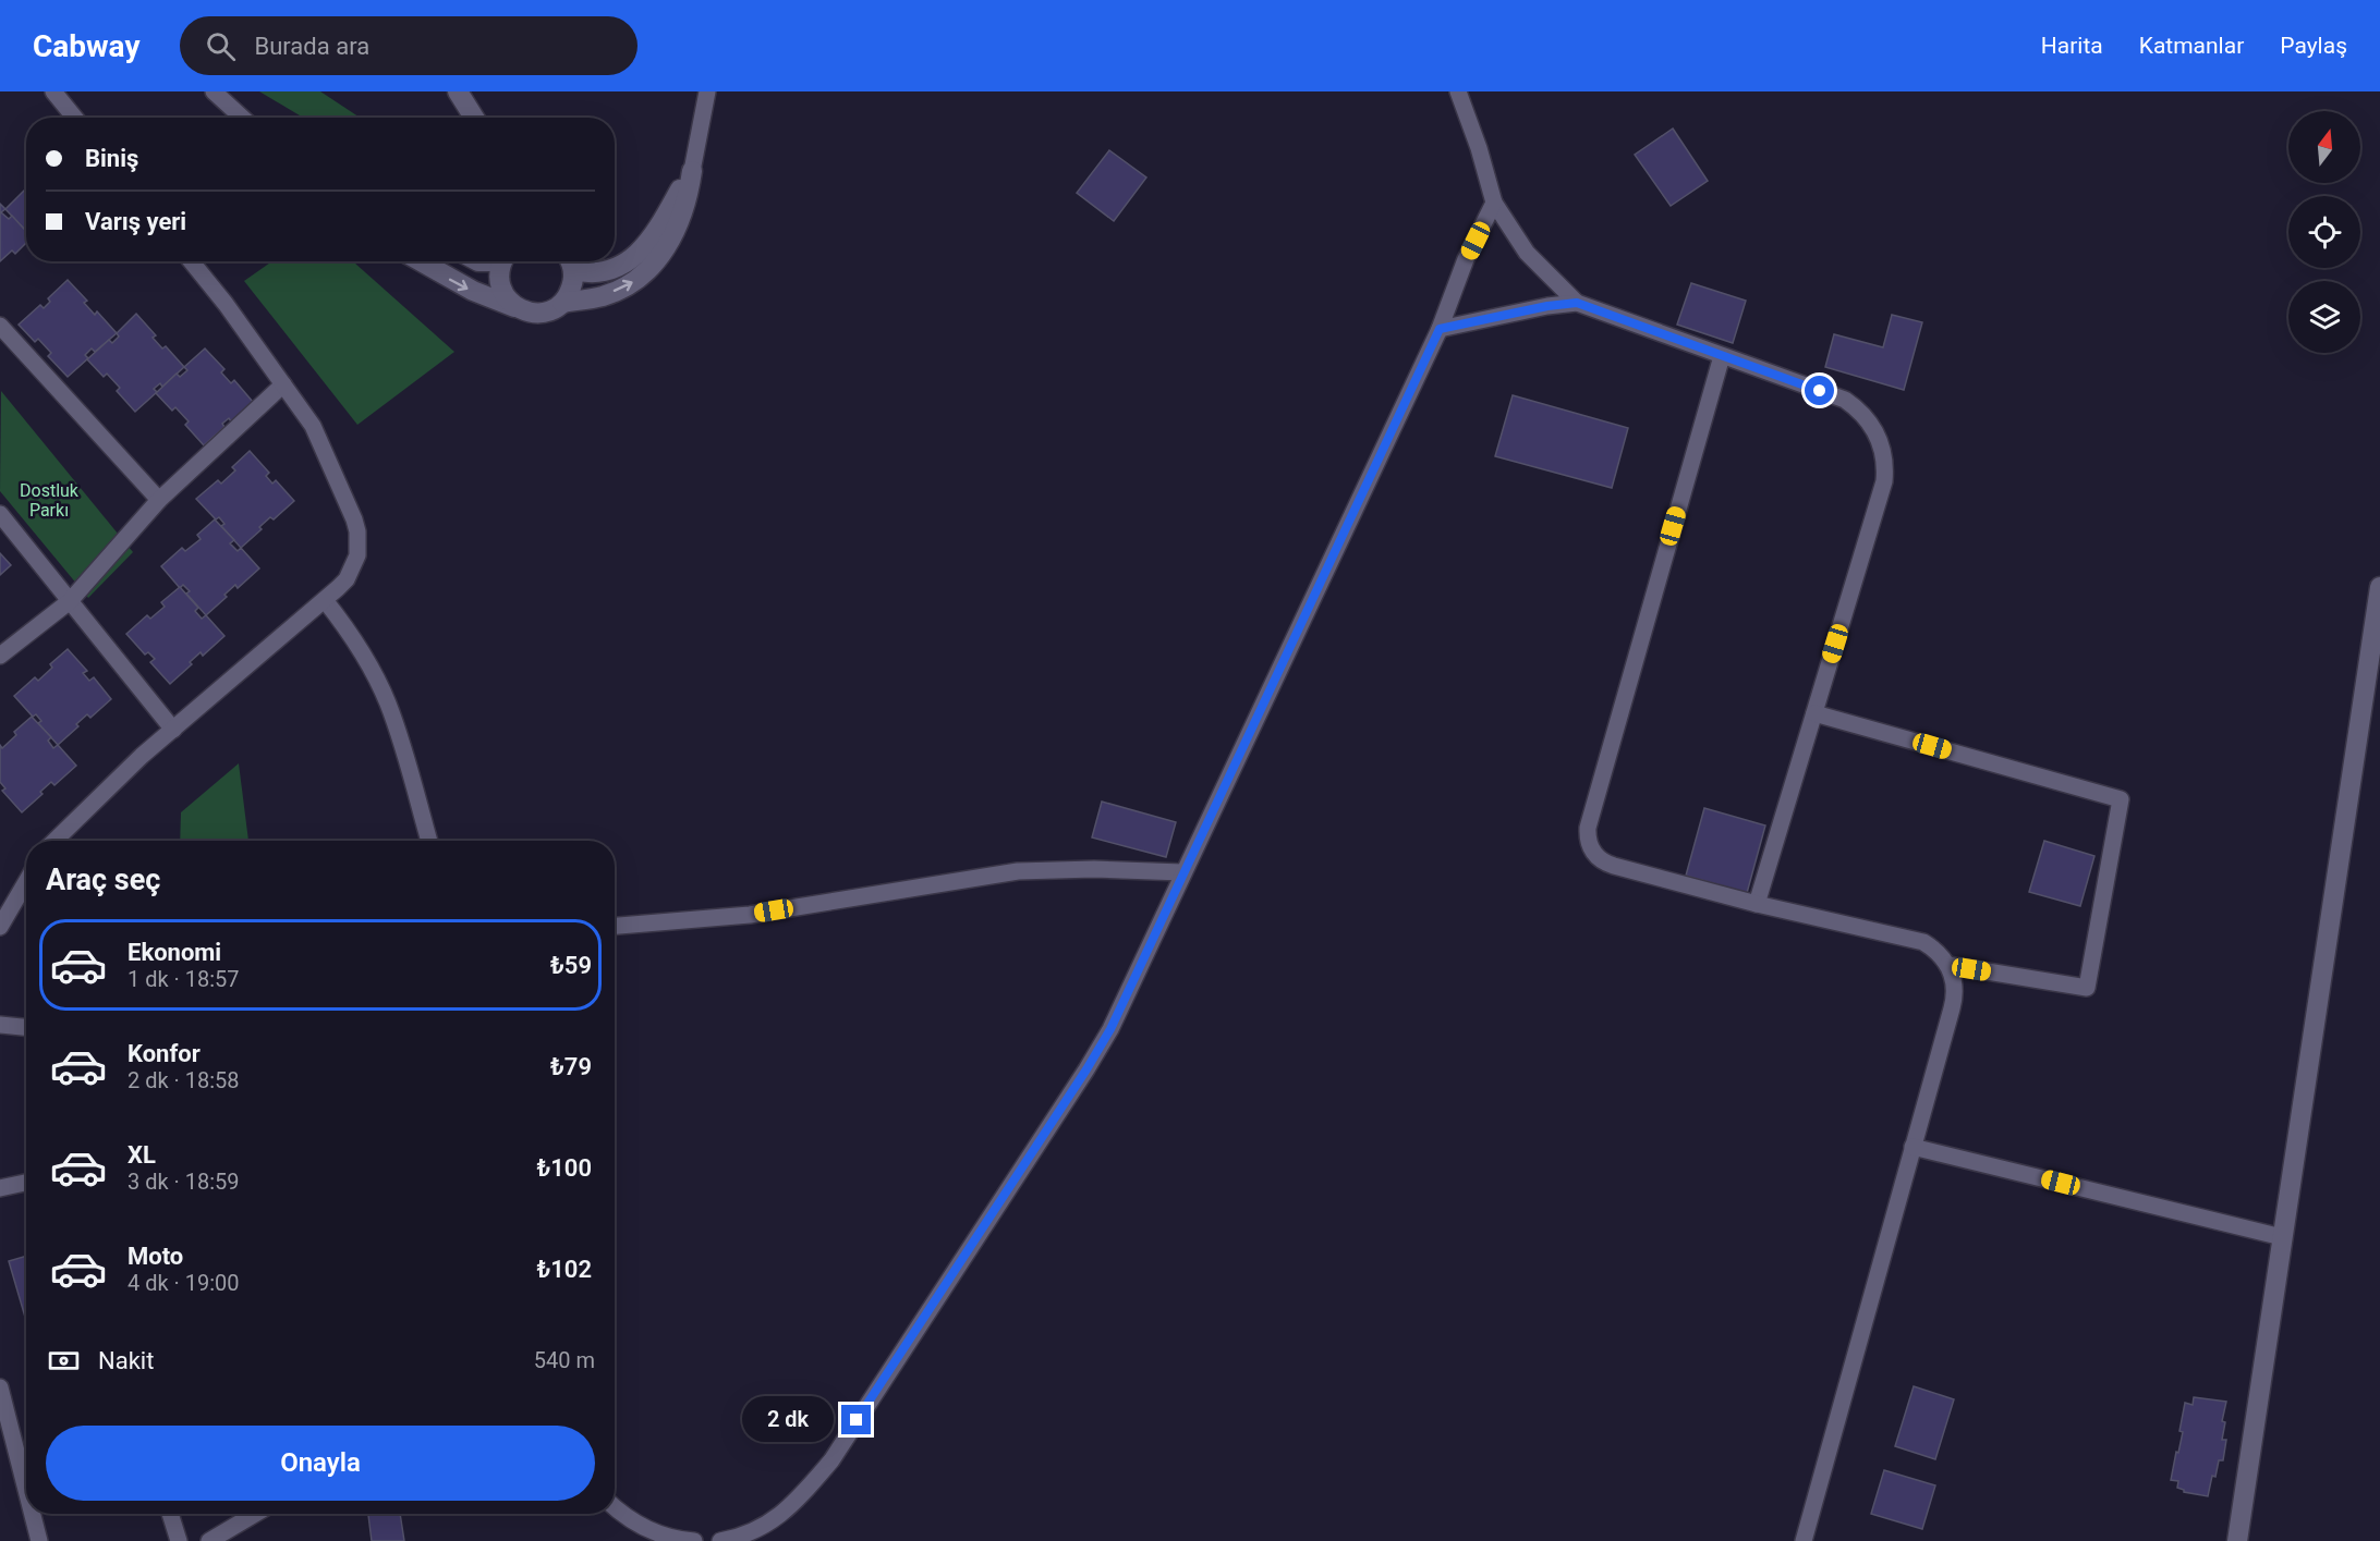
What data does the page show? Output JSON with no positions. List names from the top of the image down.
{
  "parks": ["Dostluk Parkı"],
  "north": "top",
  "page": {
    "header": "Cabway",
    "search": "Burada ara",
    "nav": ["Harita", "Katmanlar", "Paylaş"],
    "banner": ["Biniş", "Varış yeri"],
    "heading": "Araç seç",
    "list": [
      {
        "name": "Ekonomi",
        "note": "1 dk · 18:57",
        "value": "₺59"
      },
      {
        "name": "Konfor",
        "note": "2 dk · 18:58",
        "value": "₺79"
      },
      {
        "name": "XL",
        "note": "3 dk · 18:59",
        "value": "₺100"
      },
      {
        "name": "Moto",
        "note": "4 dk · 19:00",
        "value": "₺102"
      }
    ],
    "pay": ["Nakit", "540 m"],
    "bubble": "2 dk",
    "buttons": "Onayla"
  }
}
